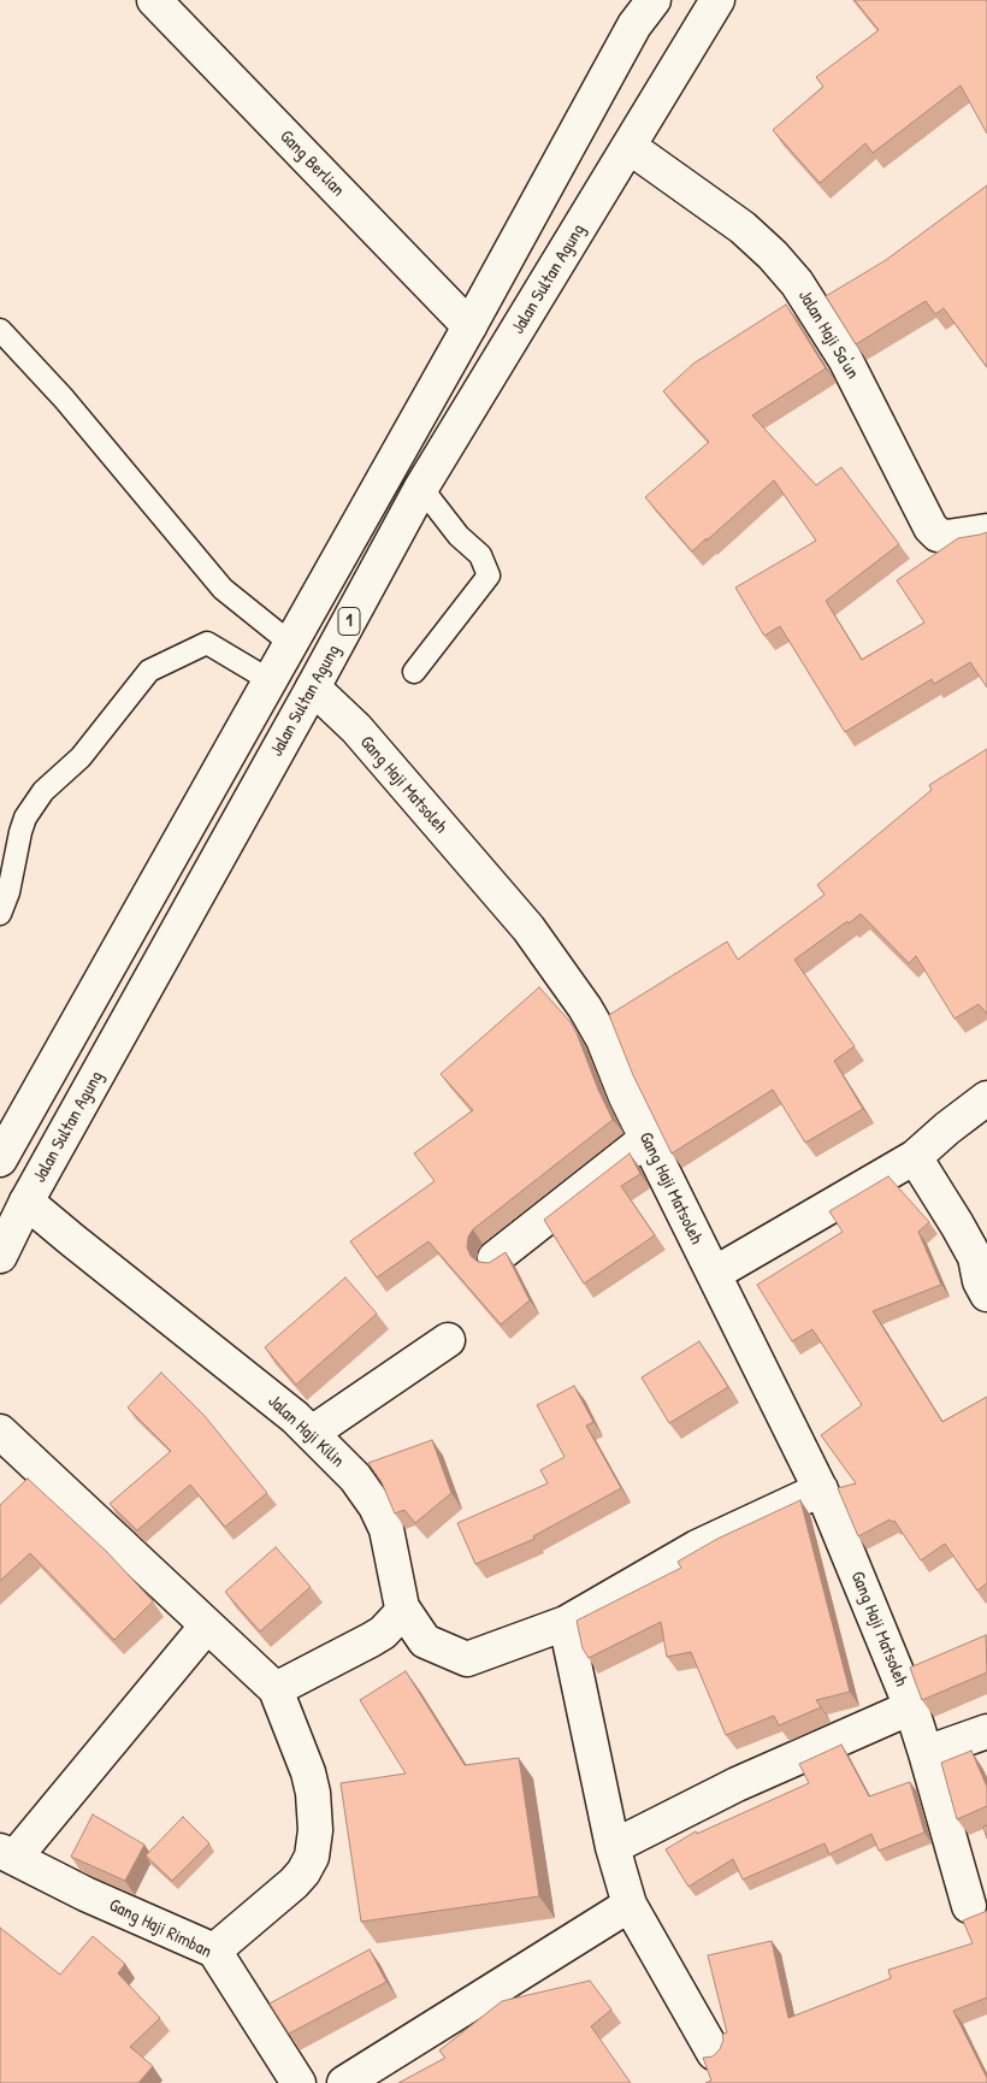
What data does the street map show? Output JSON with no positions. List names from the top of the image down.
{
  "streets": {
    "main road": [
      "Gang Berlian",
      "Jalan Sultan Agung",
      "Jalan Haji Sa'un",
      "1",
      "Gang Haji Matsoleh",
      "Jalan Haji Kilin",
      "Gang Haji Rimban"
    ]
  },
  "crossings": [
    ["Gang Berlian", "1"],
    ["Jalan Sultan Agung", "Jalan Haji Sa'un"],
    ["Jalan Sultan Agung", "Gang Haji Matsoleh"],
    ["Jalan Sultan Agung", "Jalan Haji Kilin"]
  ]
}
